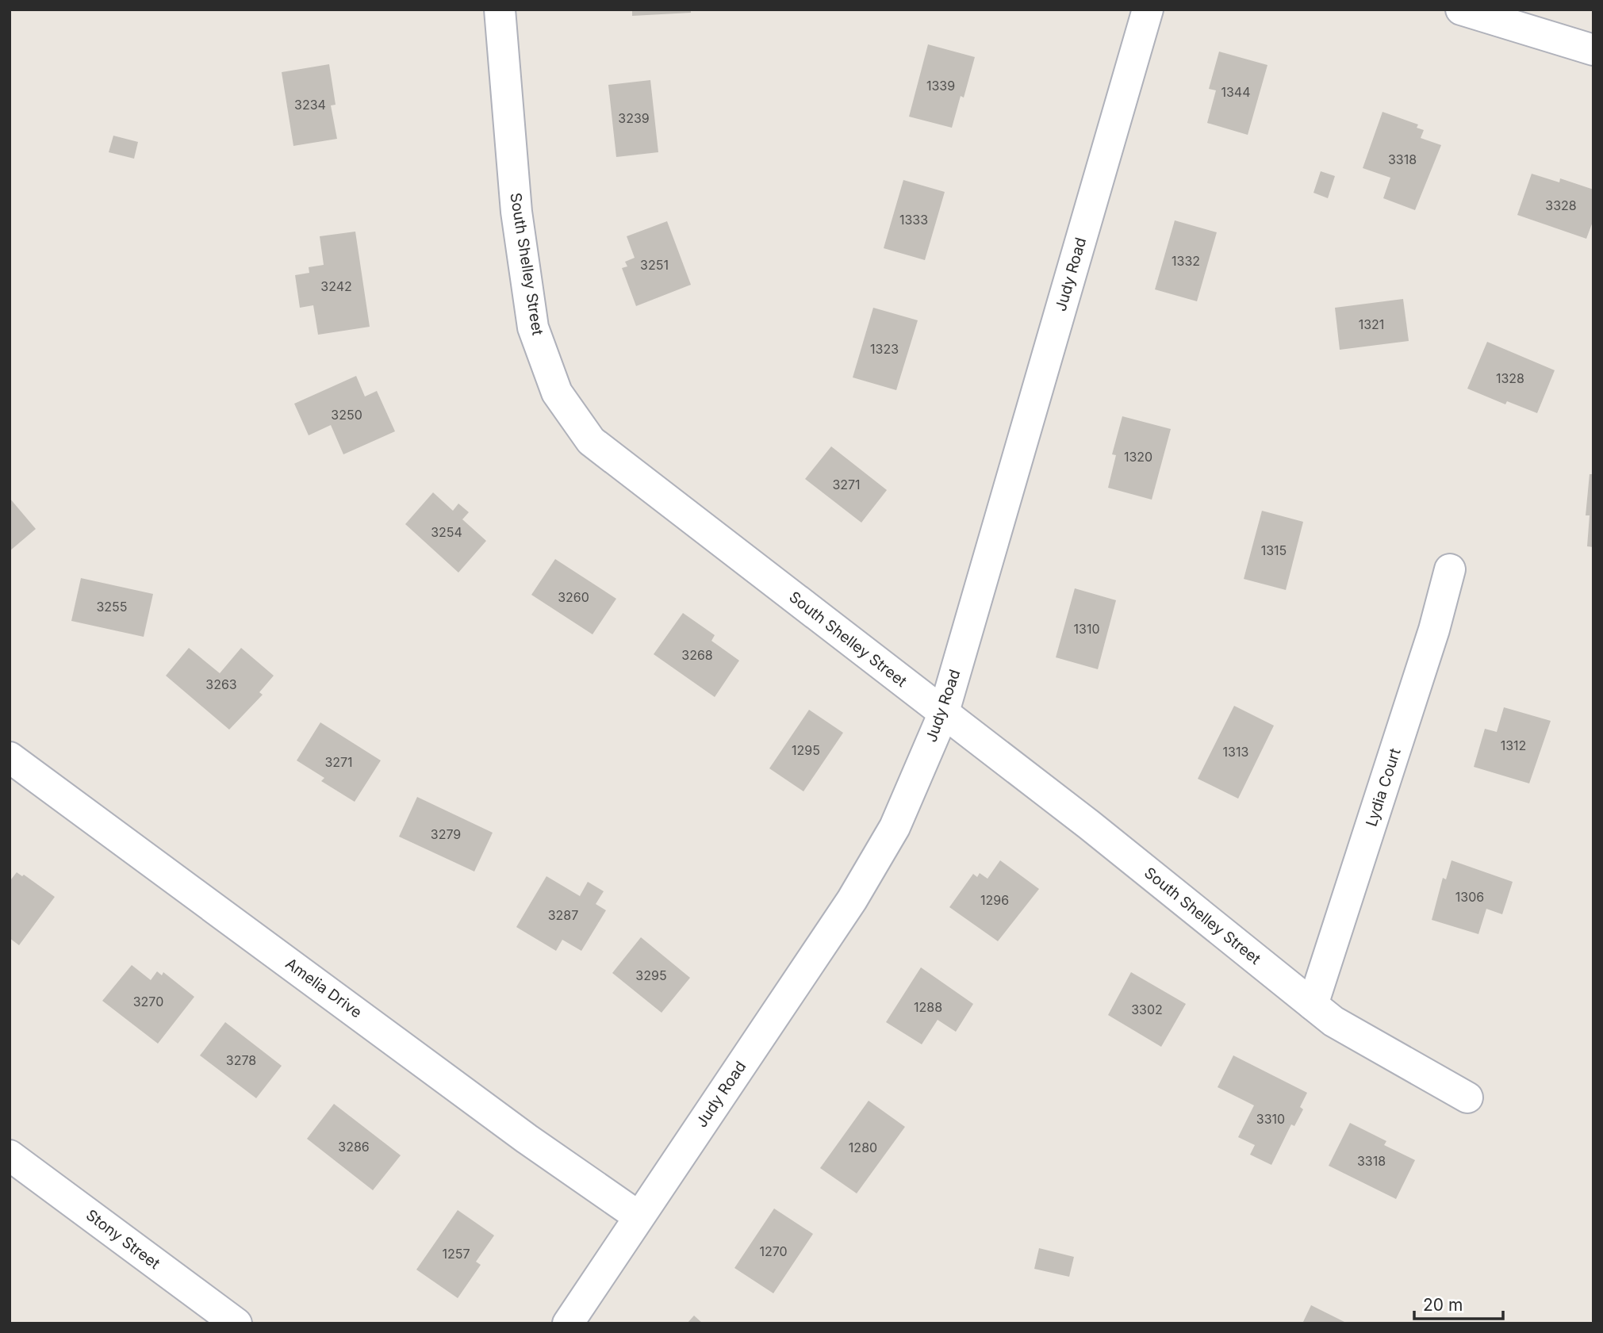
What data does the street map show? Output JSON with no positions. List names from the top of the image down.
{
  "streets": {
    "street": [
      "South Shelley Street",
      "Judy Road",
      "Lydia Court",
      "Amelia Drive",
      "Stony Street"
    ]
  },
  "crossings": [
    ["South Shelley Street", "Judy Road"],
    ["South Shelley Street", "Lydia Court"],
    ["Judy Road", "Amelia Drive"]
  ],
  "house_numbers": [
    "1339",
    "1344",
    "3234",
    "3239",
    "3318",
    "3328",
    "1333",
    "1332",
    "3251",
    "3242",
    "1321",
    "1323",
    "1328",
    "3250",
    "1320",
    "3271",
    "3254",
    "1315",
    "3260",
    "3255",
    "1310",
    "3268",
    "3263",
    "1312",
    "1295",
    "1313",
    "3271",
    "3279",
    "1306",
    "1296",
    "3287",
    "3295",
    "3270",
    "1288",
    "3302",
    "3278",
    "3310",
    "3286",
    "1280",
    "3318",
    "1270",
    "1257"
  ],
  "scale_bar": "20 m"
}
